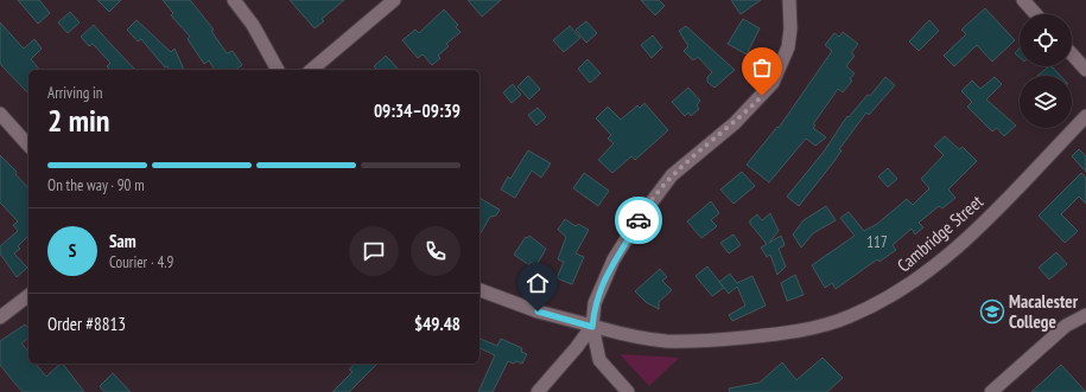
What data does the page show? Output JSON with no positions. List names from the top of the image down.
{
  "streets": {
    "street": ["Cambridge Street"]
  },
  "places": {
    "school or university": ["Macalester College"]
  },
  "house_numbers": ["117"],
  "page": {
    "heading": ["2 min", "Arriving in", "09:34–09:39"],
    "panel": [
      "Sam",
      "Courier · 4.9",
      "Order #8813",
      "$49.48"
    ],
    "bar": "On the way · 90 m",
    "round": "S"
  }
}
